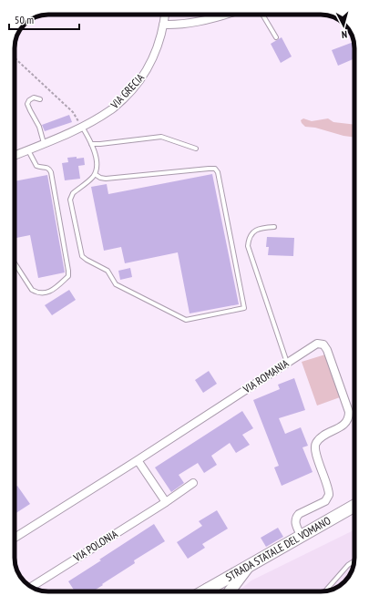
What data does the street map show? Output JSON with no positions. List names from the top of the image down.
{
  "streets": {
    "main road": ["STRADA STATALE DEL VOMANO"],
    "street": ["VIA GRECIA", "VIA ROMANIA", "VIA POLONIA"]
  },
  "crossings": [
    ["VIA ROMANIA", "STRADA STATALE DEL VOMANO"]
  ],
  "scale_bar": "50 m",
  "north": "bottom"
}
